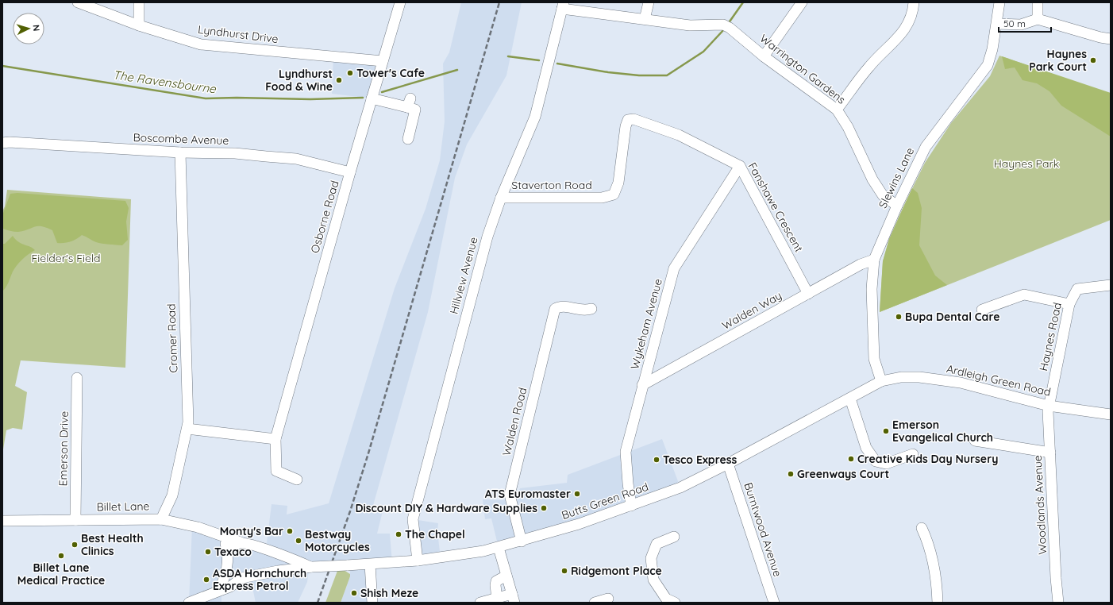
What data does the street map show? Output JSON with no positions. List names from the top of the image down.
{
  "streets": {
    "street": [
      "Lyndhurst Drive",
      "Warrington Gardens",
      "Boscombe Avenue",
      "Slewins Lane",
      "Staverton Road",
      "Fanshawe Crescent",
      "Osborne Road",
      "Hillview Avenue",
      "Walden Way",
      "Wykeham Avenue",
      "Haynes Road",
      "Cromer Road",
      "Ardleigh Green Road",
      "Walden Road",
      "Emerson Drive",
      "Butts Green Road",
      "Woodlands Avenue",
      "Billet Lane",
      "Burntwood Avenue"
    ]
  },
  "crossings": [
    ["Lyndhurst Drive", "Osborne Road"],
    ["Warrington Gardens", "Slewins Lane"],
    ["Boscombe Avenue", "Osborne Road"],
    ["Boscombe Avenue", "Cromer Road"],
    ["Slewins Lane", "Walden Way"],
    ["Slewins Lane", "Ardleigh Green Road"],
    ["Slewins Lane", "Butts Green Road"],
    ["Staverton Road", "Fanshawe Crescent"],
    ["Staverton Road", "Hillview Avenue"],
    ["Fanshawe Crescent", "Walden Way"],
    ["Fanshawe Crescent", "Wykeham Avenue"],
    ["Hillview Avenue", "Butts Green Road"],
    ["Walden Way", "Wykeham Avenue"],
    ["Wykeham Avenue", "Butts Green Road"],
    ["Haynes Road", "Ardleigh Green Road"],
    ["Haynes Road", "Woodlands Avenue"],
    ["Cromer Road", "Billet Lane"],
    ["Ardleigh Green Road", "Butts Green Road"],
    ["Ardleigh Green Road", "Woodlands Avenue"],
    ["Walden Road", "Butts Green Road"],
    ["Emerson Drive", "Billet Lane"],
    ["Butts Green Road", "Billet Lane"],
    ["Butts Green Road", "Burntwood Avenue"]
  ],
  "water": ["The Ravensbourne"],
  "parks": ["Haynes Park", "Fielder's Field"],
  "places": [
    "Haynes Park Court",
    "Tower's Cafe",
    "Lyndhurst Food & Wine",
    "Bupa Dental Care",
    "Emerson Evangelical Church",
    "Creative Kids Day Nursery",
    "Tesco Express",
    "Greenways Court",
    "ATS Euromaster",
    "Discount DIY & Hardware Supplies",
    "Monty's Bar",
    "The Chapel",
    "Bestway Motorcycles",
    "Best Health Clinics",
    "Texaco",
    "Billet Lane Medical Practice",
    "Ridgemont Place",
    "ASDA Hornchurch Express Petrol",
    "Shish Meze"
  ],
  "scale_bar": "50 m",
  "north": "right"
}
